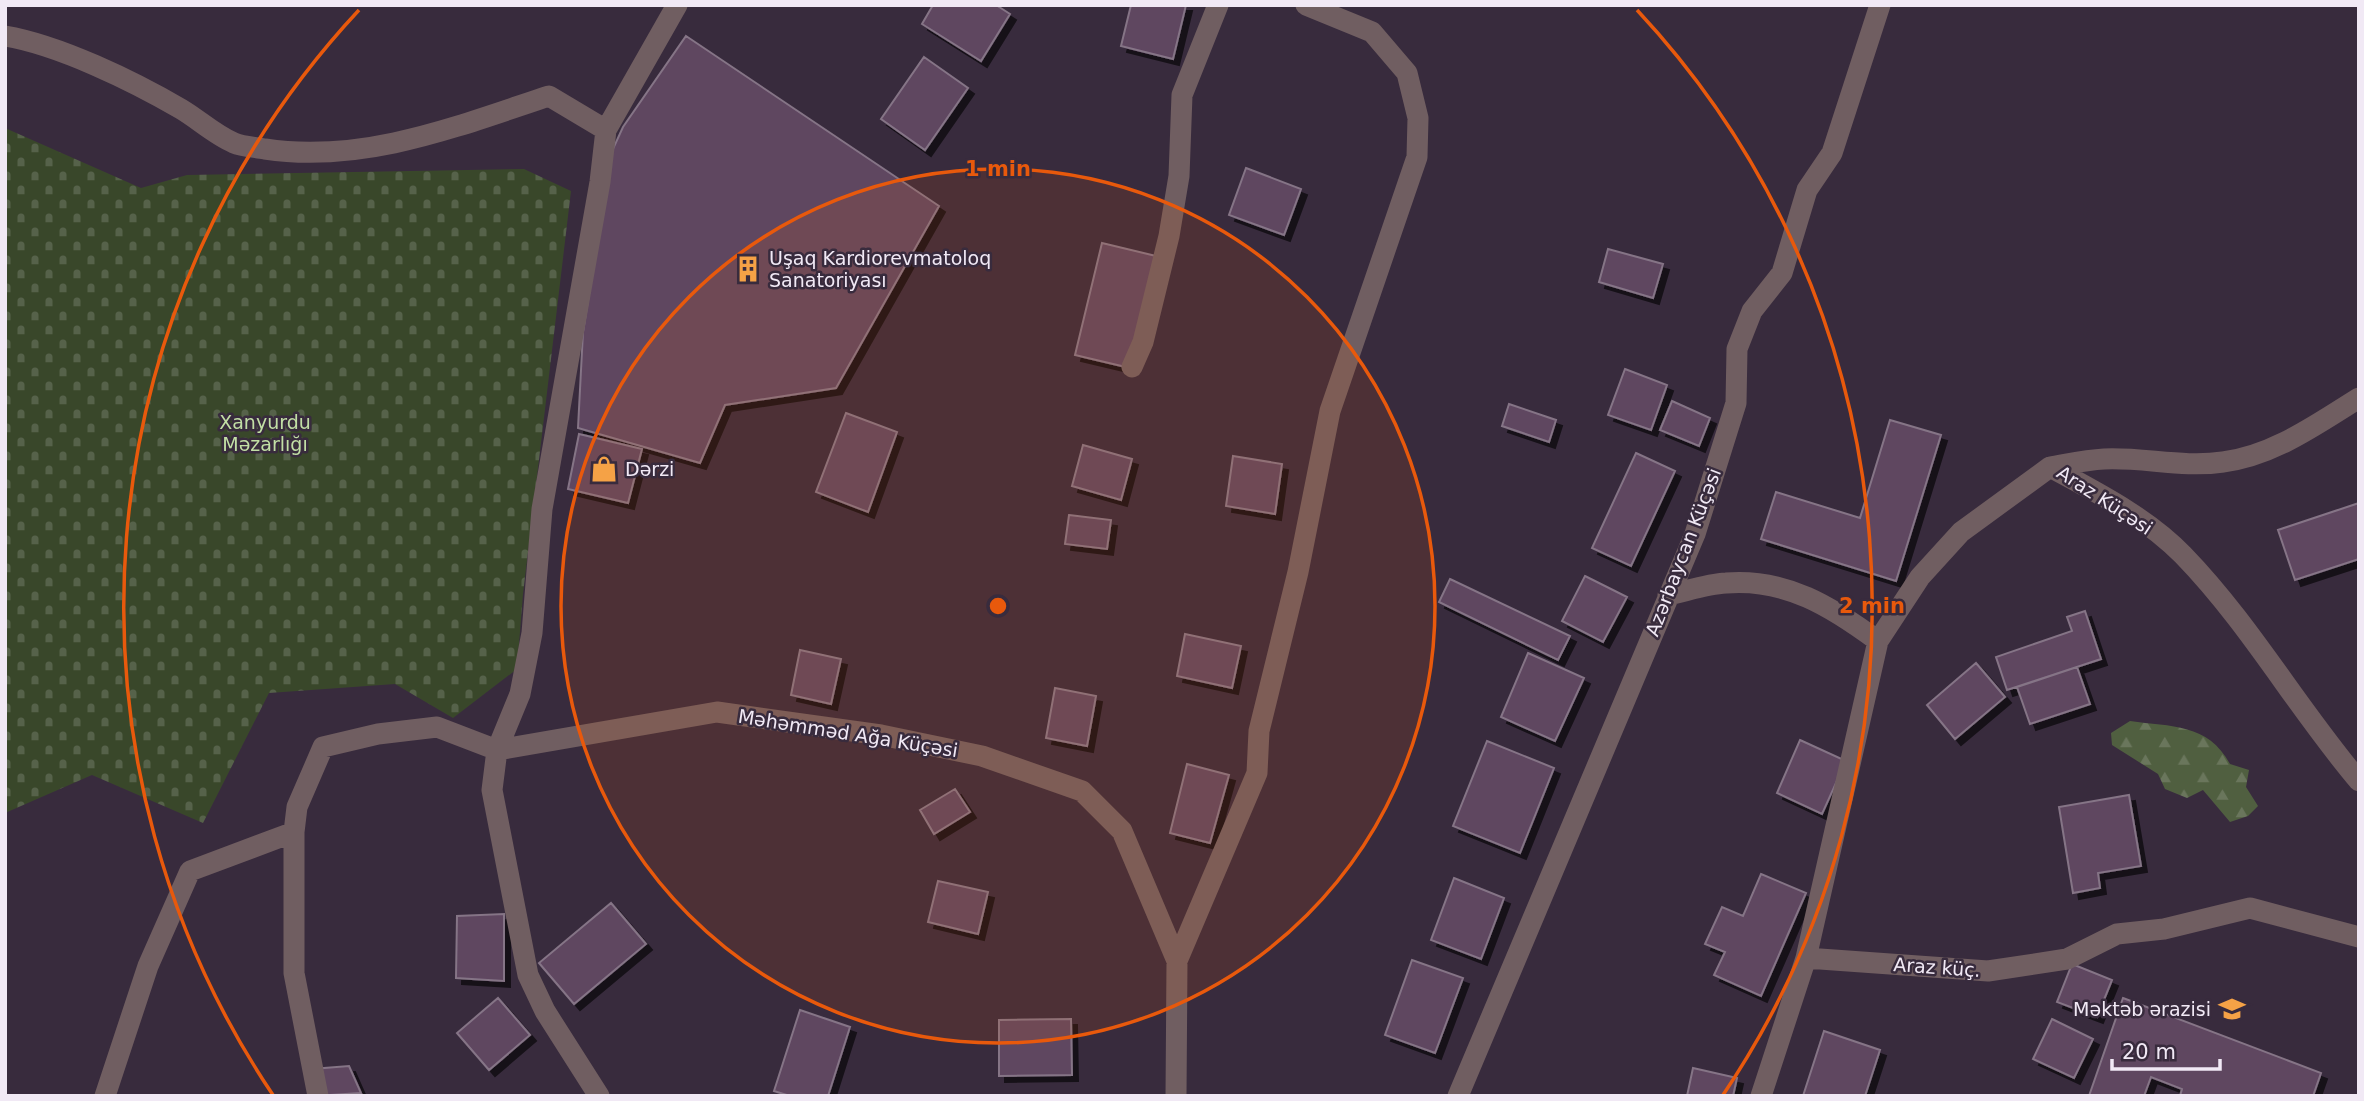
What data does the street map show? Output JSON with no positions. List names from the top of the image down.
{
  "streets": {
    "street": [
      "Araz Küçəsi",
      "Azərbaycan Küçəsi",
      "Məhəmməd Ağa Küçəsi",
      "Araz küç."
    ]
  },
  "parks": ["Xanyurdu Məzarlığı"],
  "places": {
    "building": ["Uşaq Kardiorevmatoloq Sanatoriyası"],
    "shop": ["Dərzi"],
    "school or university": ["Məktəb ərazisi"]
  },
  "scale_bar": "20 m",
  "rings": ["1 min", "2 min"]
}
